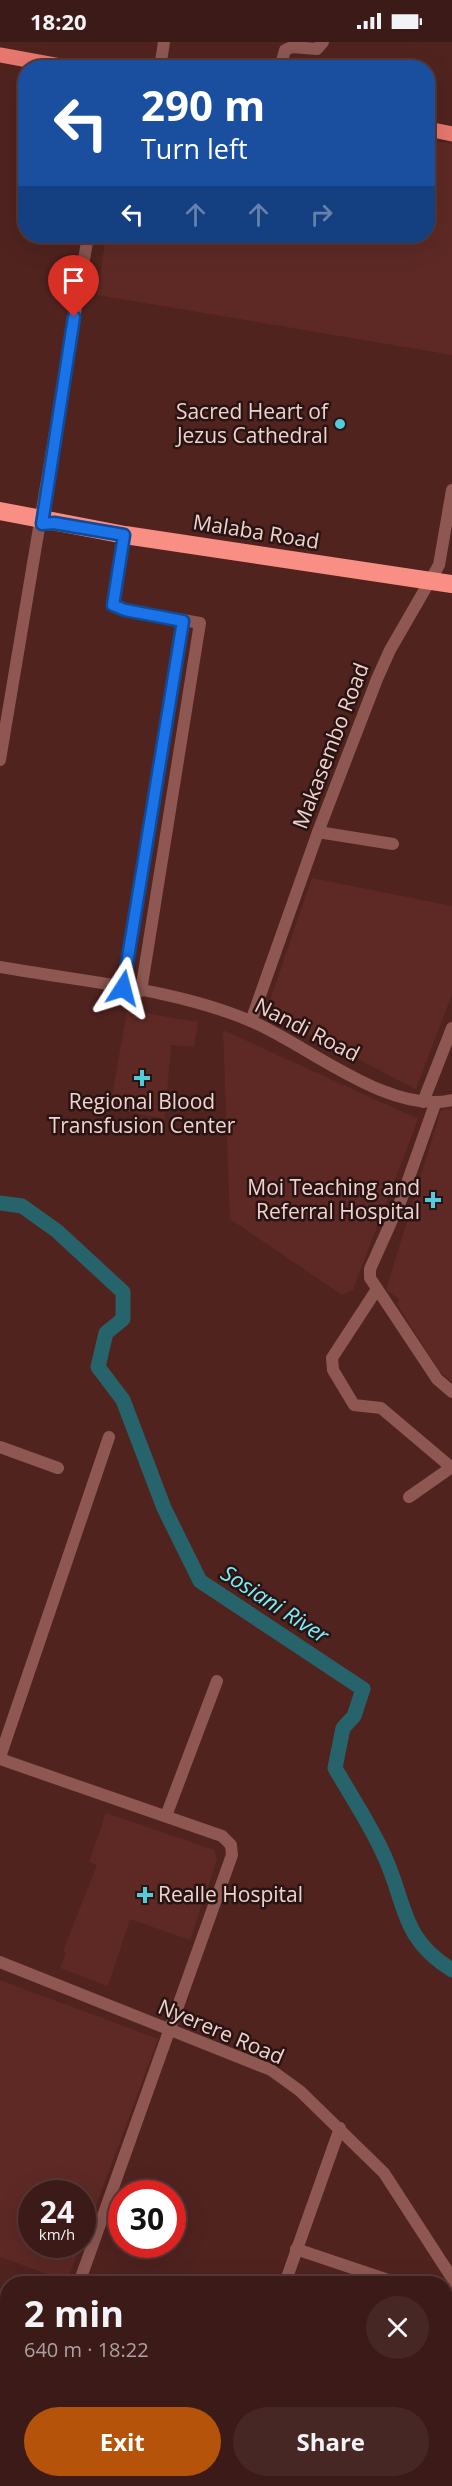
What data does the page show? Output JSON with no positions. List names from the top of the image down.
{
  "streets": {
    "highway": ["Malaba Road"],
    "street": ["Makasembo Road", "Nandi Road", "Nyerere Road"]
  },
  "crossings": [
    ["Malaba Road", "Makasembo Road"],
    ["Makasembo Road", "Nandi Road"]
  ],
  "water": ["Sosiani River"],
  "places": {
    "other": ["Sacred Heart of Jezus Cathedral"],
    "health": ["Regional Blood Transfusion Center", "Moi Teaching and Referral Hospital", "Realle Hospital"]
  },
  "page": {
    "status": "18:20",
    "turn": ["290 m", "Turn left"],
    "speed": "24 km/h",
    "limit": "30",
    "heading": ["2 min", "640 m · 18:22"],
    "buttons": ["Exit", "Share"]
  }
}
